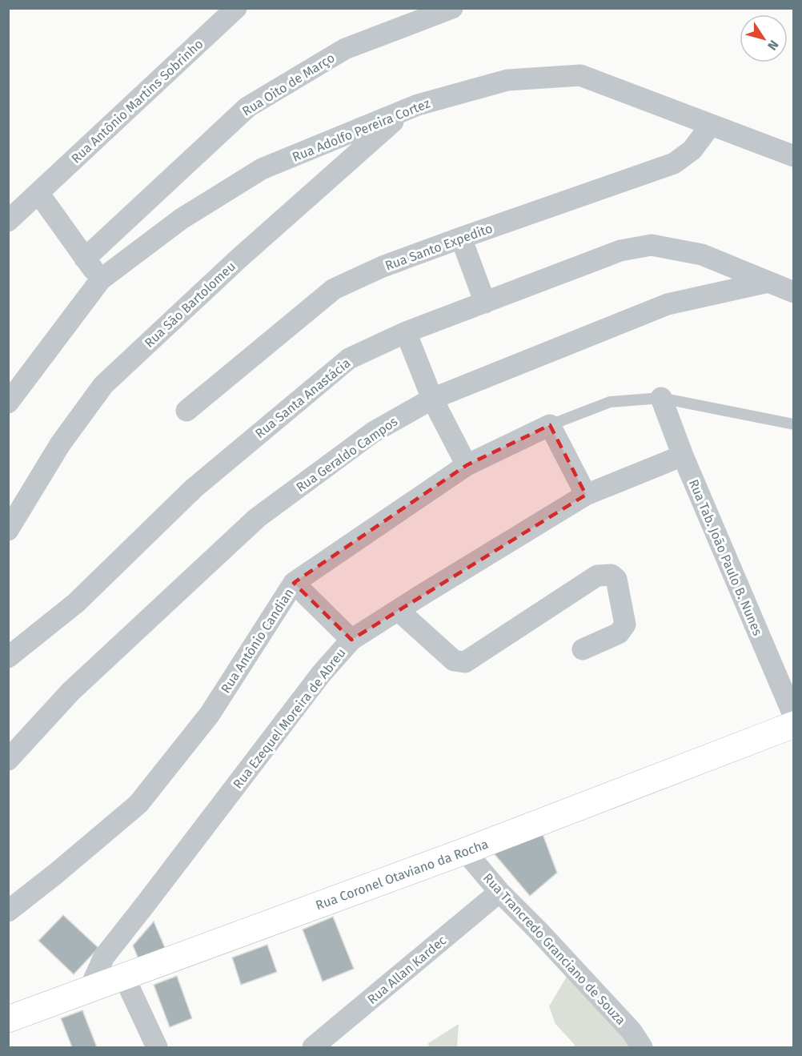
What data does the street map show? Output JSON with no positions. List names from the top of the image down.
{
  "streets": {
    "street": [
      "Rua Oito de Março",
      "Rua Antônio Martins Sobrinho",
      "Rua Adolfo Pereira Cortez",
      "Rua Santo Expedito",
      "Rua São Bartolomeu",
      "Rua Santa Anastácia",
      "Rua Geraldo Campos",
      "Rua Tab. João Paulo B. Nunes",
      "Rua Antônio Candian",
      "Rua Ezequel Moreira de Abreu",
      "Rua Coronel Otaviano da Rocha",
      "Rua Trancredo Granciano de Souza",
      "Rua Allan Kardec"
    ]
  },
  "crossings": [
    ["Rua Adolfo Pereira Cortez", "Rua Santo Expedito"],
    ["Rua Adolfo Pereira Cortez", "Rua São Bartolomeu"],
    ["Rua Santa Anastácia", "Rua Geraldo Campos"],
    ["Rua Tab. João Paulo B. Nunes", "Rua Ezequel Moreira de Abreu"],
    ["Rua Ezequel Moreira de Abreu", "Rua Coronel Otaviano da Rocha"],
    ["Rua Coronel Otaviano da Rocha", "Rua Trancredo Granciano de Souza"],
    ["Rua Trancredo Granciano de Souza", "Rua Allan Kardec"]
  ],
  "north": "bottom right"
}
